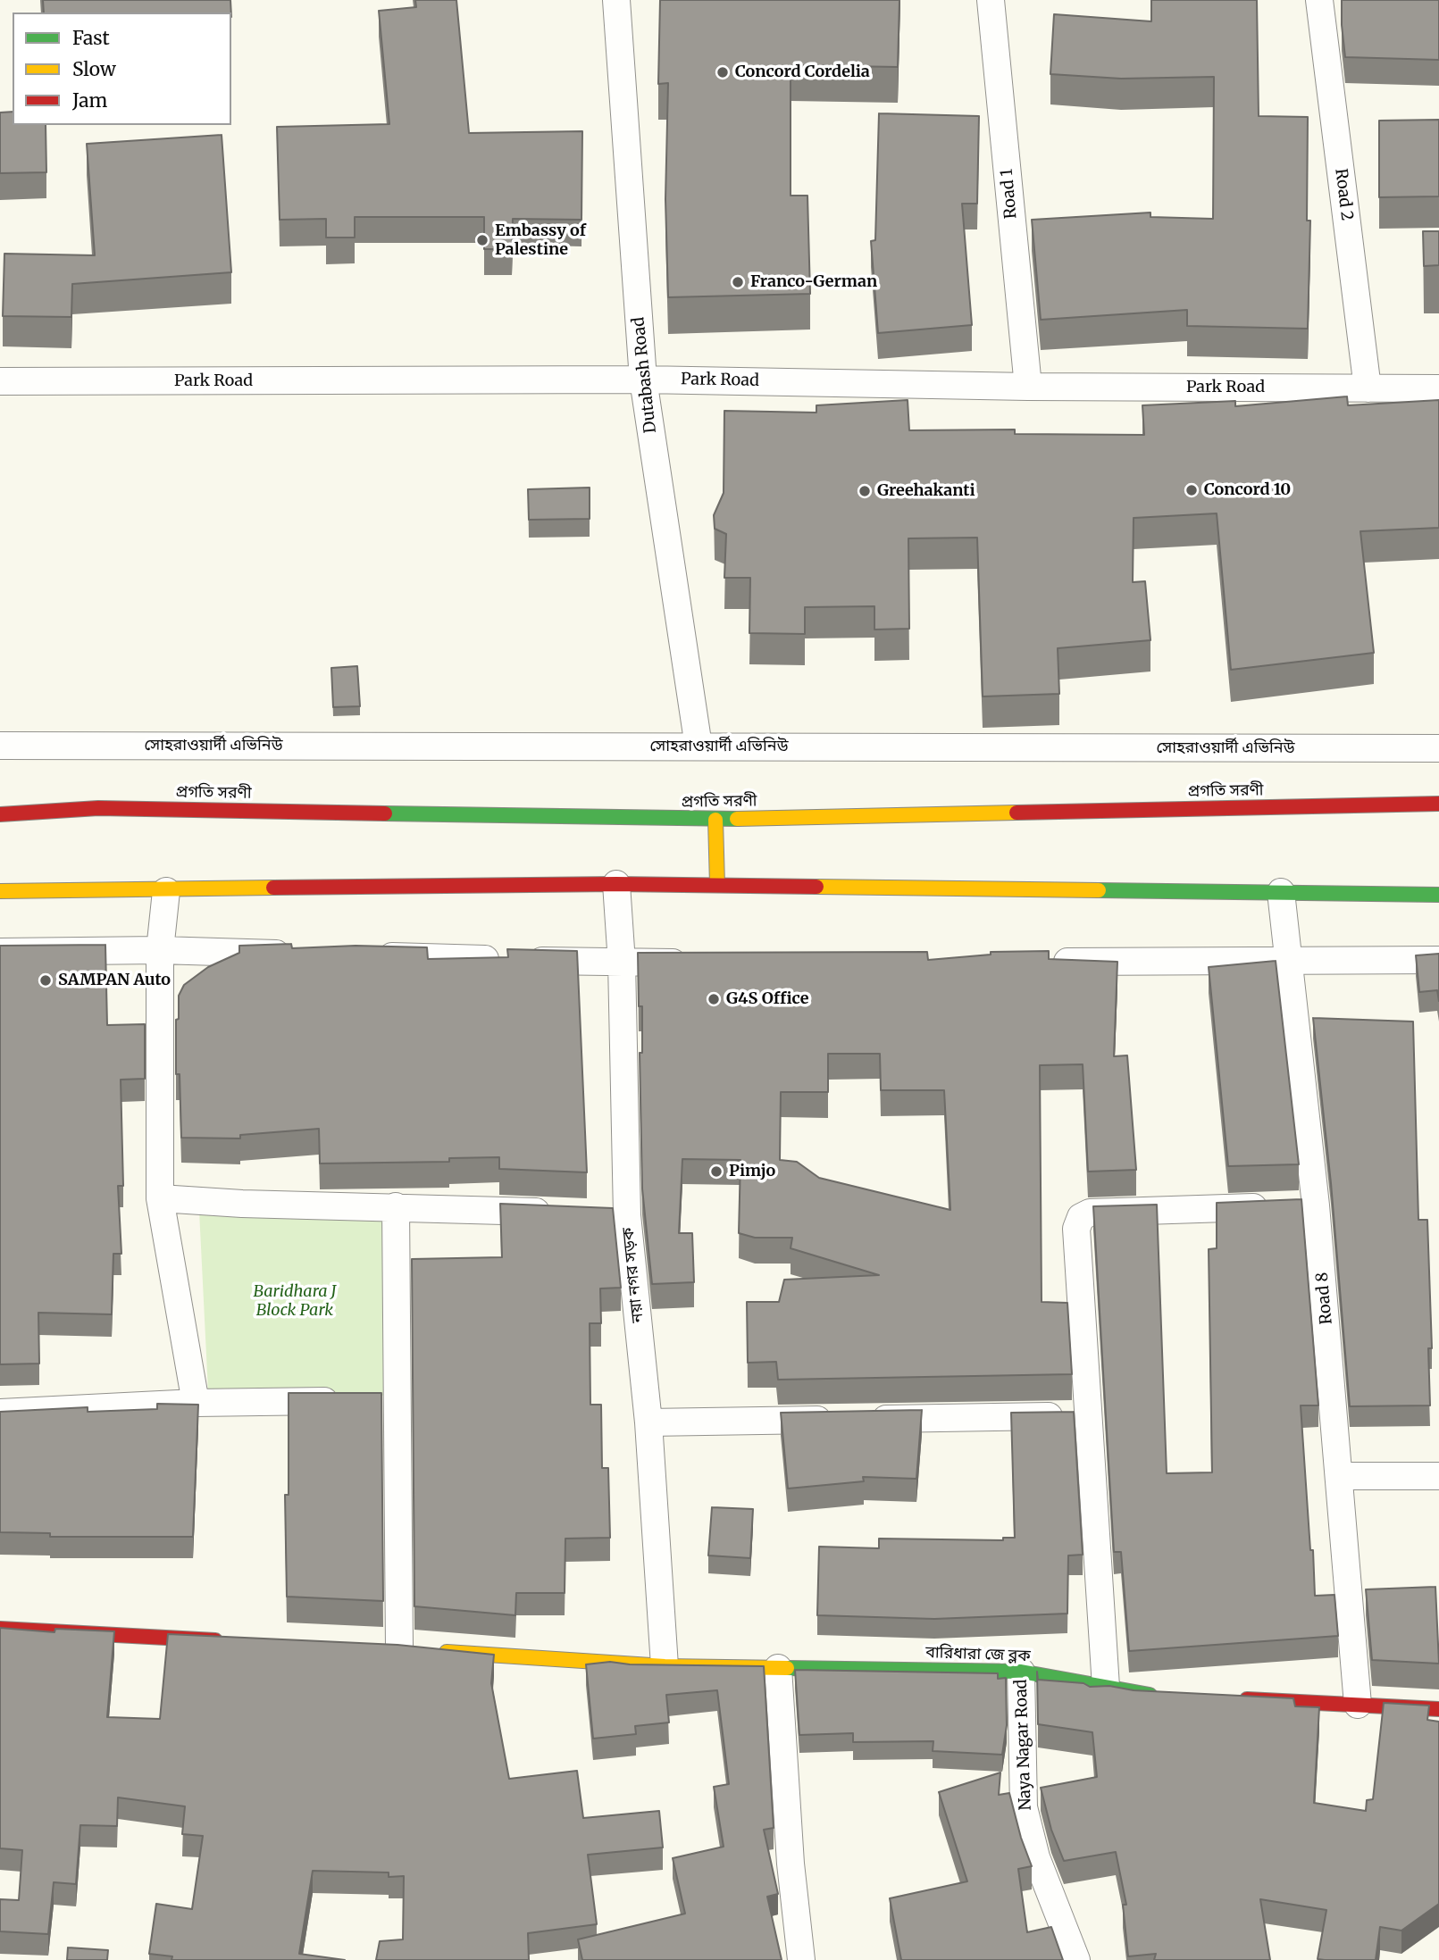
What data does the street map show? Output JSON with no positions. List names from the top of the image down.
{
  "streets": {
    "main road": ["প্রগতি সরণী", "বারিধারা জে ব্লক"],
    "street": [
      "Road 1",
      "Road 2",
      "Dutabash Road",
      "Park Road",
      "সোহরাওয়ার্দী এভিনিউ",
      "নয়া নগর সড়ক",
      "Road 8",
      "Naya Nagar Road"
    ]
  },
  "crossings": [
    ["Road 1", "Park Road"],
    ["Road 2", "Park Road"],
    ["Dutabash Road", "Park Road"],
    ["Dutabash Road", "সোহরাওয়ার্দী এভিনিউ"],
    ["নয়া নগর সড়ক", "বারিধারা জে ব্লক"],
    ["বারিধারা জে ব্লক", "Naya Nagar Road"]
  ],
  "parks": ["Baridhara J Block Park"],
  "places": [
    "Concord Cordelia",
    "Embassy of Palestine",
    "Franco-German",
    "Concord 10",
    "Greehakanti",
    "SAMPAN Auto",
    "G4S Office",
    "Pimjo"
  ],
  "legend": ["Fast", "Slow", "Jam"]
}
